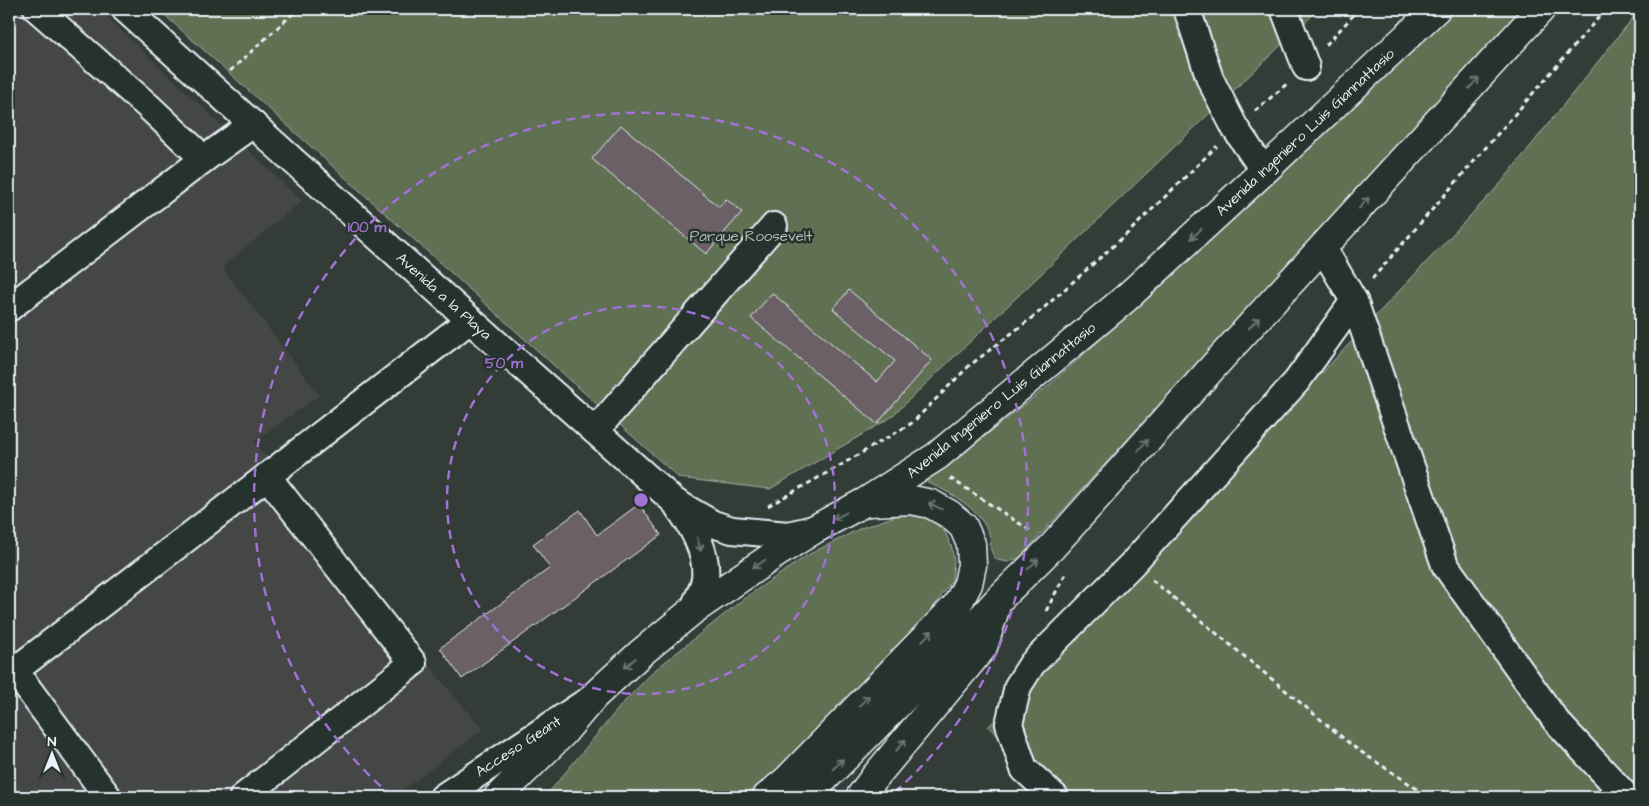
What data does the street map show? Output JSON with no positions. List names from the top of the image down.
{
  "streets": {
    "main road": ["Avenida Ingeniero Luis Giannattasio"],
    "street": ["Avenida a la Playa", "Acceso Geant"]
  },
  "crossings": [
    ["Avenida Ingeniero Luis Giannattasio", "Acceso Geant"]
  ],
  "parks": ["Parque Roosevelt"],
  "north": "top",
  "rings": ["100 m", "50 m"]
}
